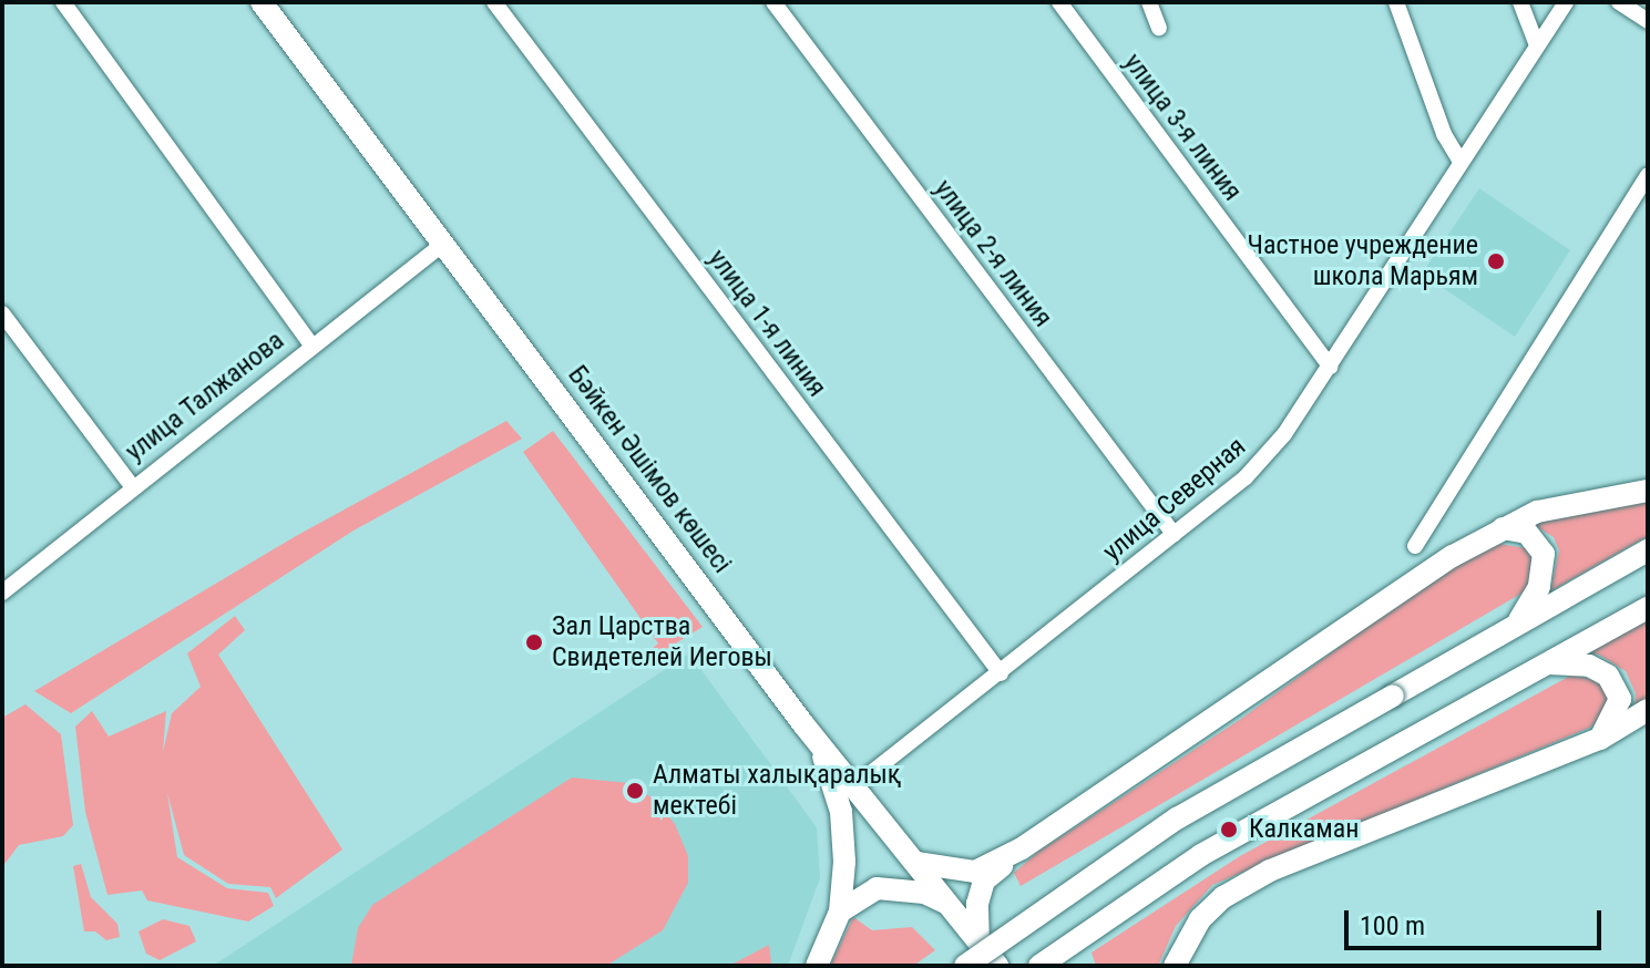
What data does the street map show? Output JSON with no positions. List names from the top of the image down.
{
  "streets": {
    "main road": ["Бәйкен Әшімов көшесі"],
    "street": [
      "улица 3-я линия",
      "улица 2-я линия",
      "улица 1-я линия",
      "улица Талжанова",
      "улица Северная"
    ]
  },
  "crossings": [
    ["улица 3-я линия", "улица Северная"],
    ["улица 2-я линия", "улица Северная"],
    ["улица 1-я линия", "улица Северная"],
    ["улица Талжанова", "Бәйкен Әшімов көшесі"],
    ["Бәйкен Әшімов көшесі", "улица Северная"]
  ],
  "places": [
    "Частное учреждение школа Марьям",
    "Зал Царства Свидетелей Иеговы",
    "Алматы халықаралық мектебі",
    "Калкаман"
  ],
  "scale_bar": "100 m"
}
